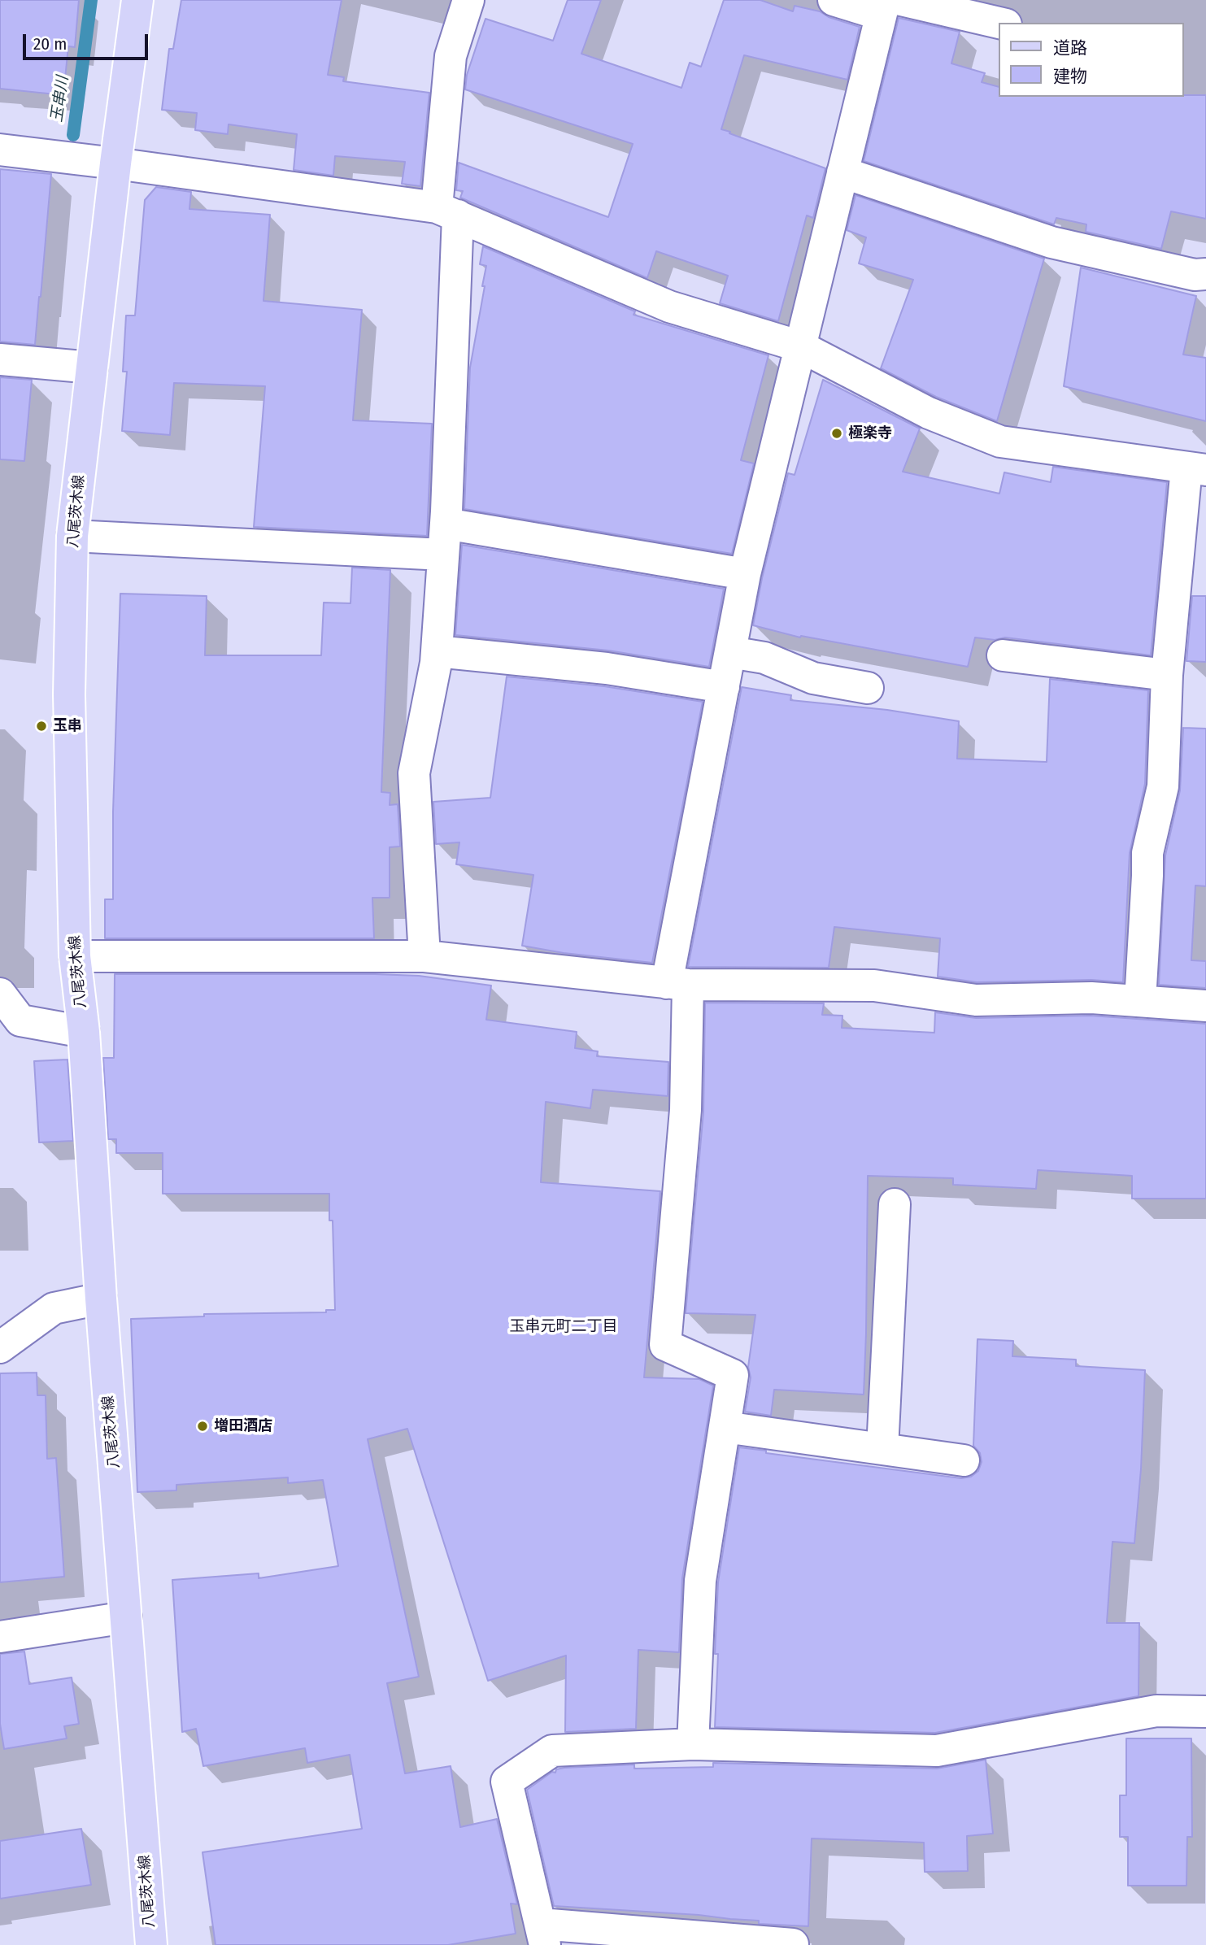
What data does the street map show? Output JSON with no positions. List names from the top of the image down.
{
  "streets": {
    "main road": ["八尾茨木線"]
  },
  "districts": ["玉串元町二丁目"],
  "water": ["玉串川"],
  "places": ["極楽寺", "玉串", "増田酒店"],
  "legend": ["道路", "建物"],
  "scale_bar": "20 m"
}
